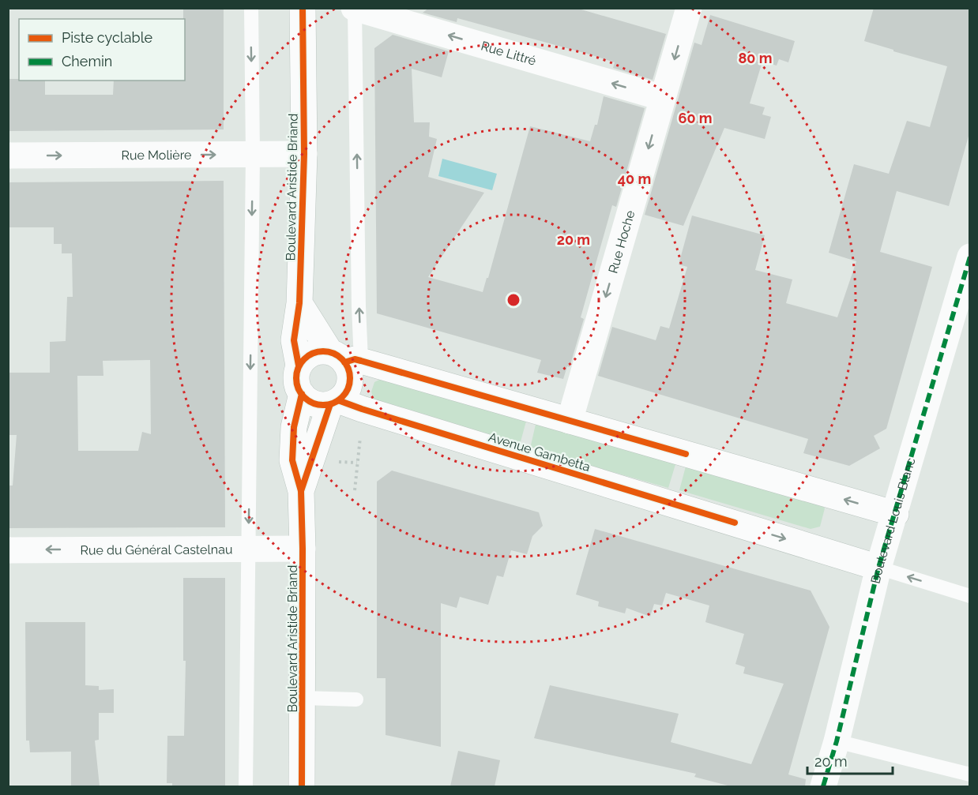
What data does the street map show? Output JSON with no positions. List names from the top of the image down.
{
  "streets": {
    "street": [
      "Rue Littré",
      "Rue Molière",
      "Boulevard Aristide Briand",
      "Rue Hoche",
      "Avenue Gambetta",
      "Boulevard Louis Blanc",
      "Rue du Général Castelnau"
    ]
  },
  "crossings": [
    ["Rue Littré", "Rue Hoche"],
    ["Rue Molière", "Boulevard Aristide Briand"],
    ["Boulevard Aristide Briand", "Avenue Gambetta"],
    ["Boulevard Aristide Briand", "Rue du Général Castelnau"],
    ["Avenue Gambetta", "Boulevard Louis Blanc"]
  ],
  "one_way": [
    "Rue Littré",
    "Rue Molière",
    "Rue Hoche",
    "Rue du Général Castelnau"
  ],
  "legend": ["Piste cyclable", "Chemin"],
  "scale_bar": "20 m",
  "rings": [
    "80 m",
    "60 m",
    "40 m",
    "20 m"
  ]
}
